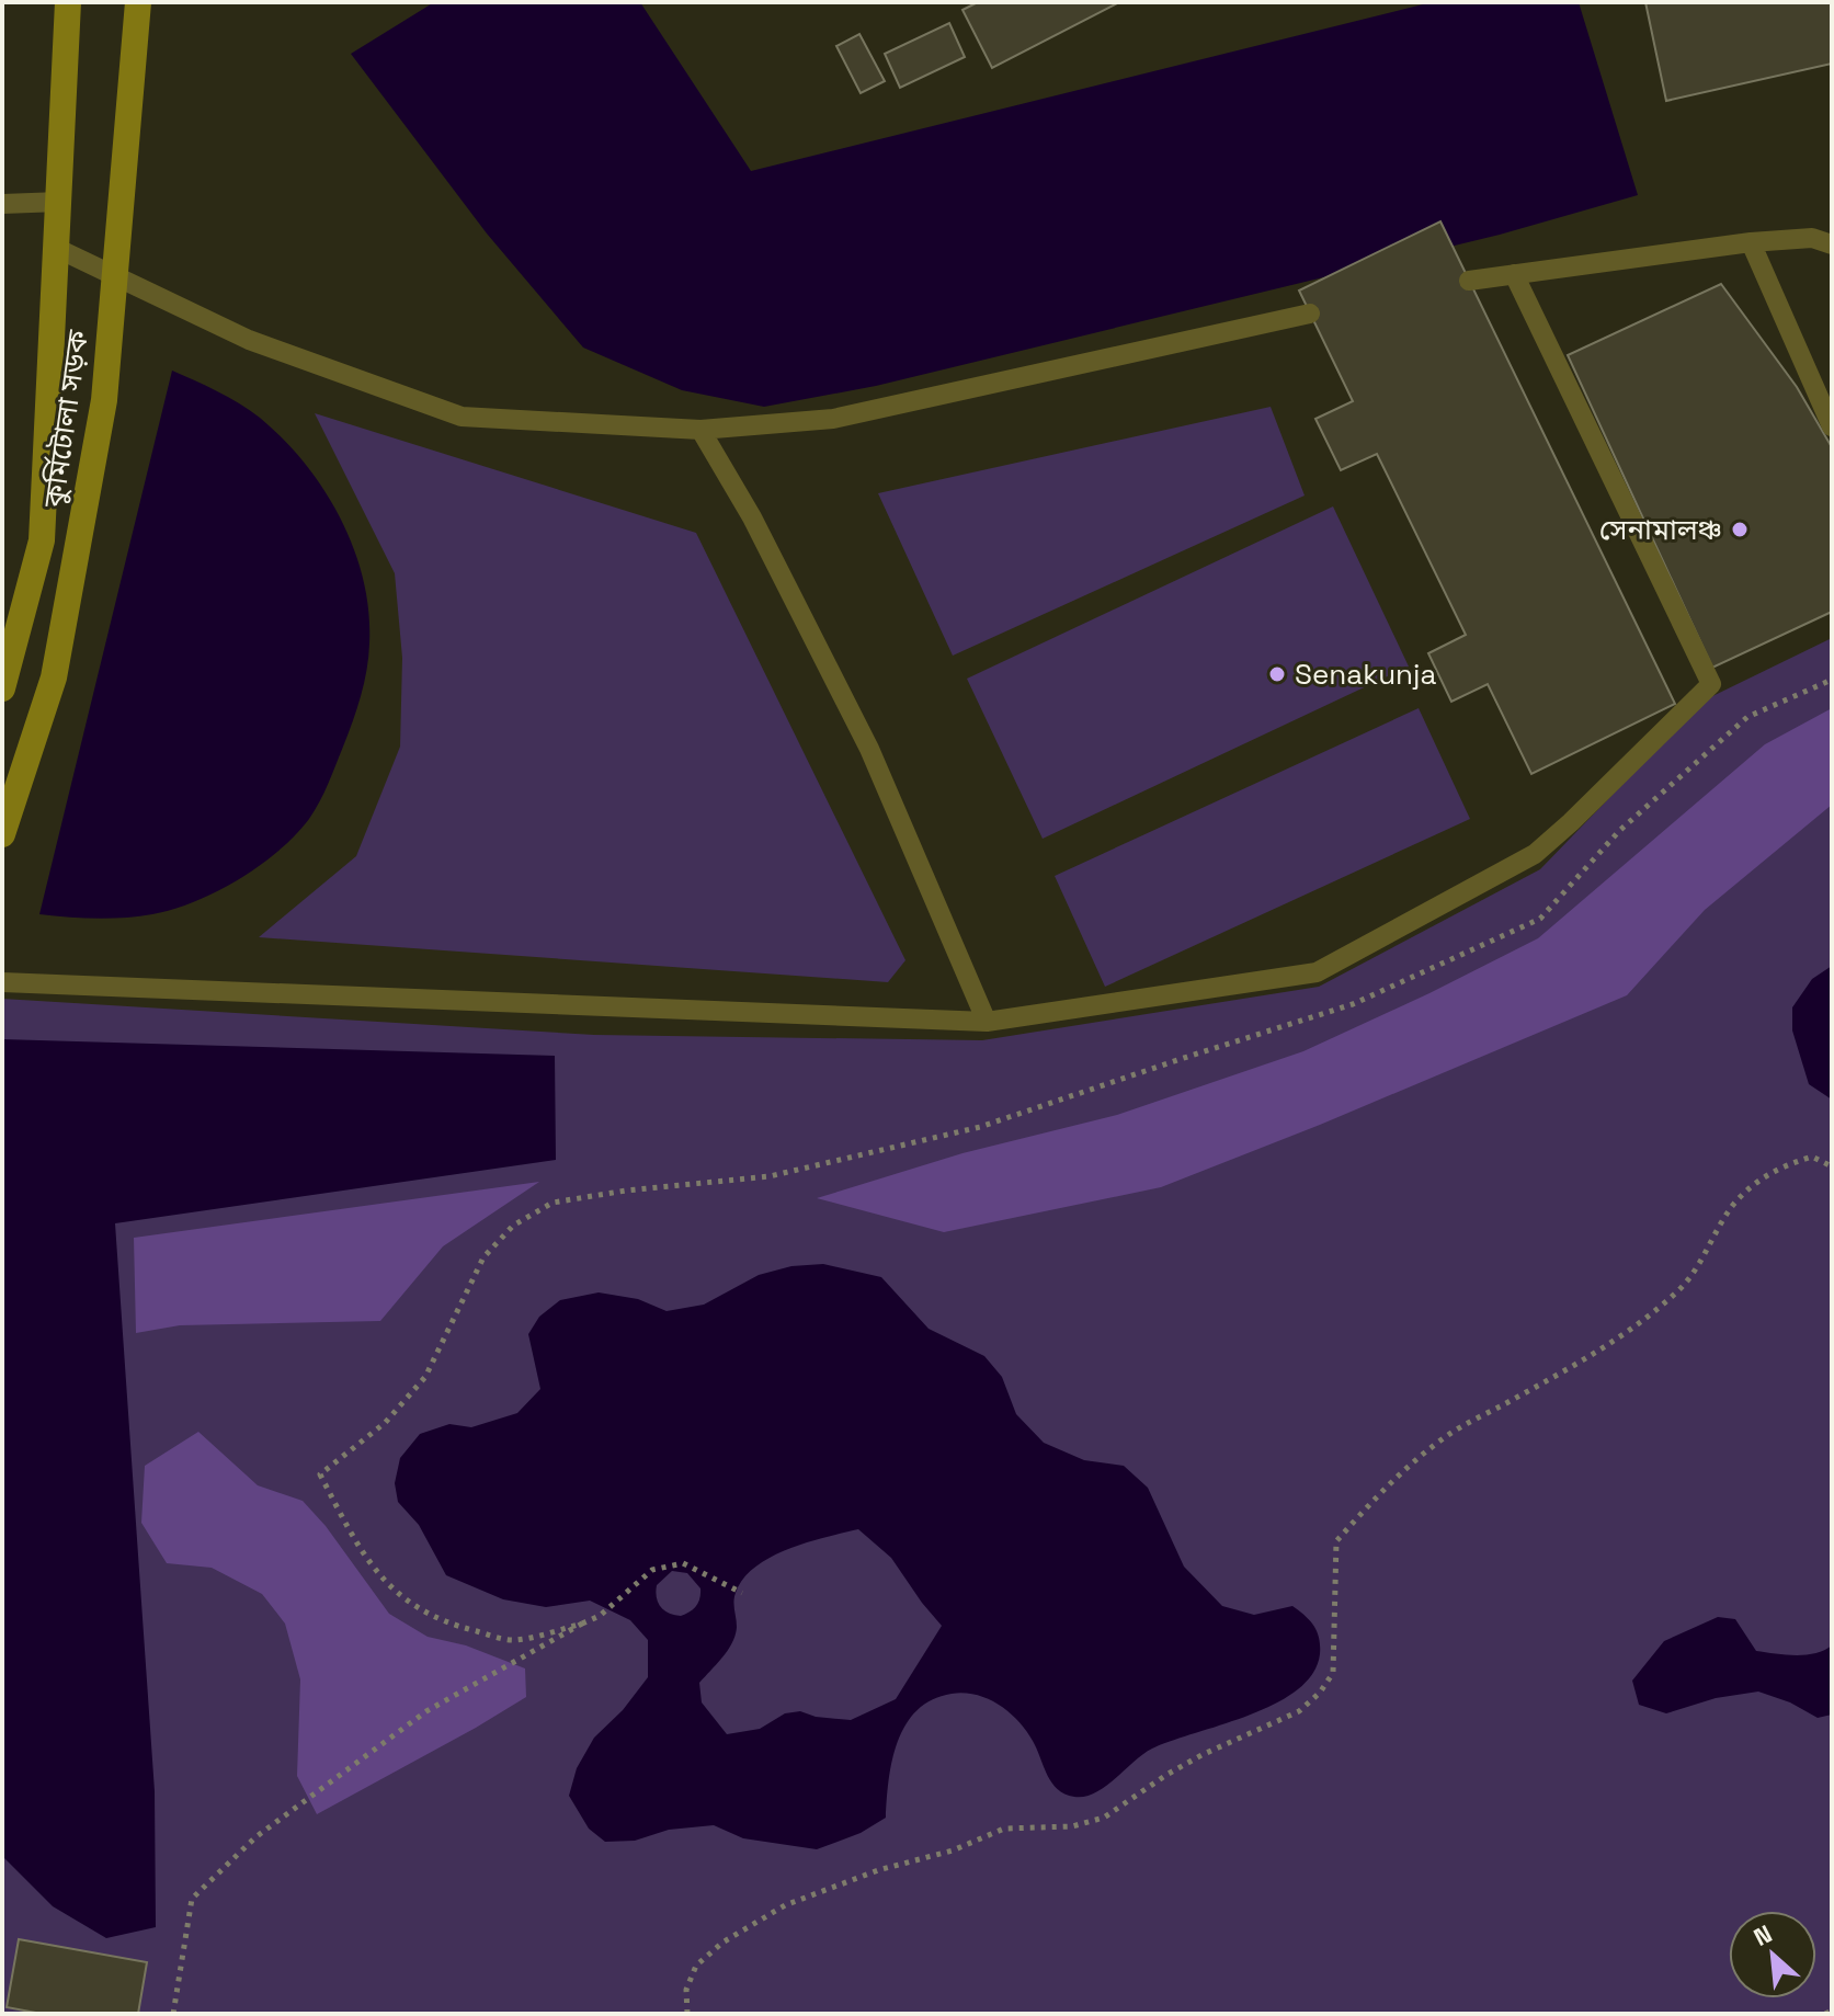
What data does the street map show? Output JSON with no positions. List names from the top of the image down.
{
  "streets": {
    "main road": ["কুর্মিটোলা সড়ক"]
  },
  "places": ["সেনামালঞ্চ", "Senakunja"],
  "north": "top left"
}
